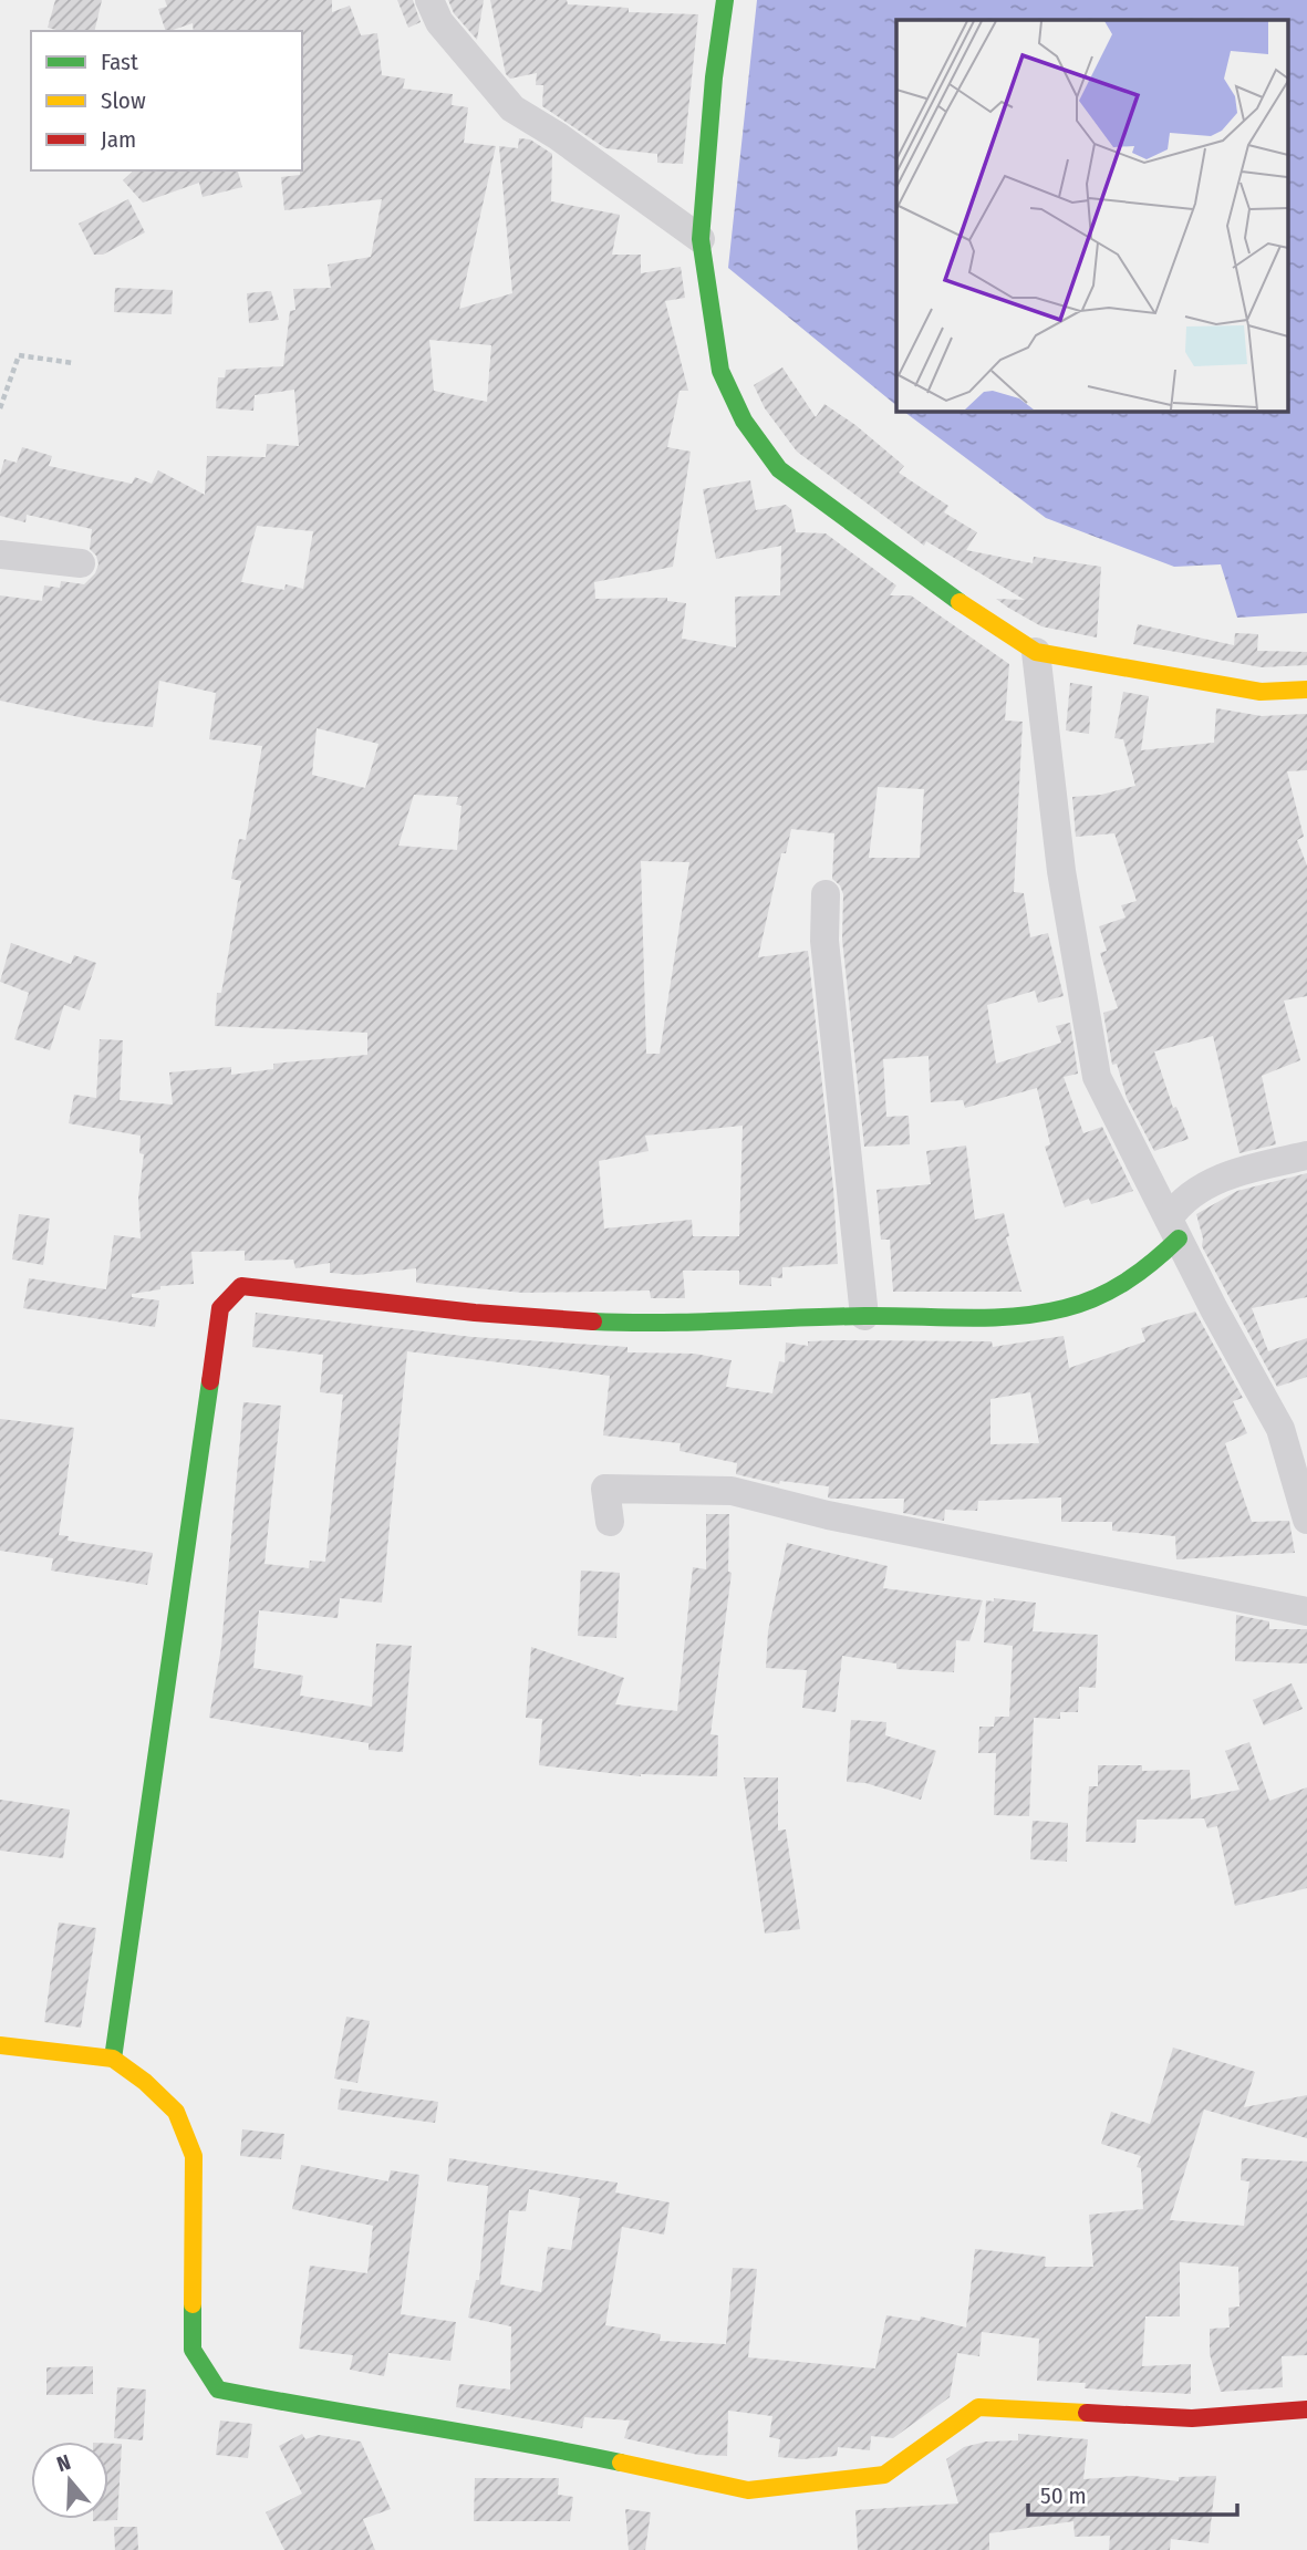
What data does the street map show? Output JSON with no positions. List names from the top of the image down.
{
  "legend": ["Fast", "Slow", "Jam"],
  "scale_bar": "50 m",
  "north": "top"
}
